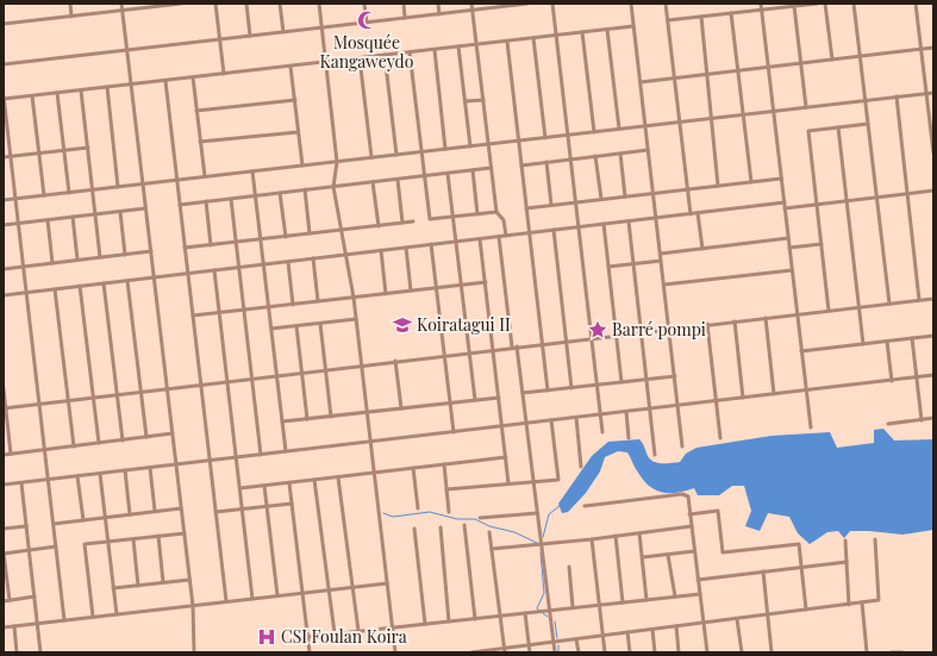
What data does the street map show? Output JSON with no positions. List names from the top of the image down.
{
  "places": {
    "mosque": ["Mosquée Kangaweydo"],
    "school or university": ["Koiratagui II"],
    "place": ["Barré pompi"],
    "hospital": ["CSI Foulan Koira"]
  }
}
